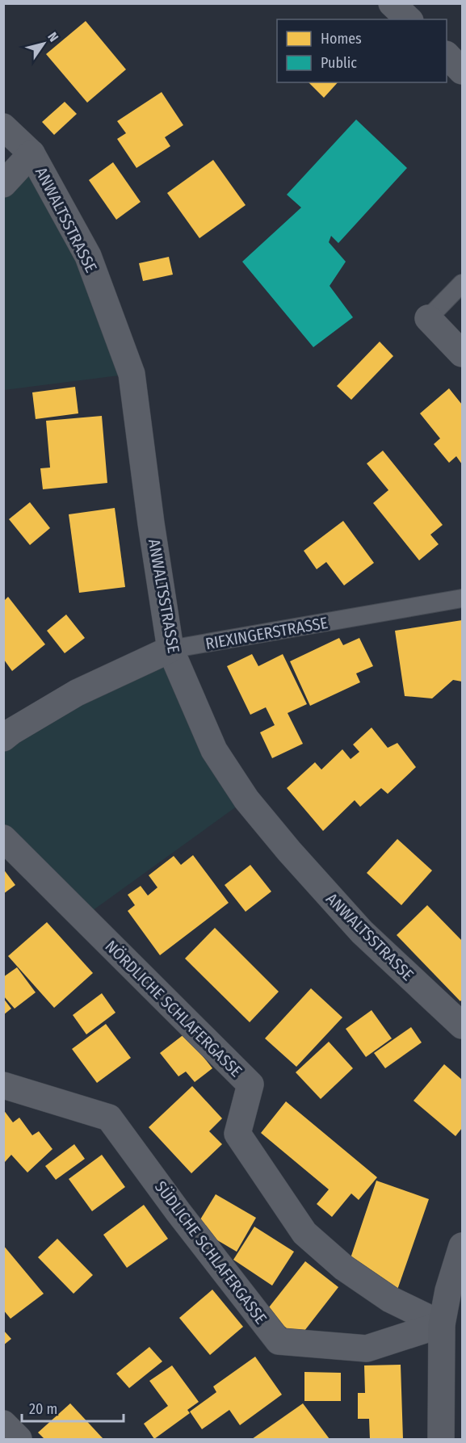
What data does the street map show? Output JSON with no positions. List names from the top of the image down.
{
  "streets": {
    "street": [
      "ANWALTSSTRASSE",
      "RIEXINGERSTRASSE",
      "NÖRDLICHE SCHLAFERGASSE",
      "SÜDLICHE SCHLAFERGASSE"
    ]
  },
  "crossings": [
    ["ANWALTSSTRASSE", "RIEXINGERSTRASSE"],
    ["NÖRDLICHE SCHLAFERGASSE", "SÜDLICHE SCHLAFERGASSE"]
  ],
  "legend": ["Homes", "Public"],
  "scale_bar": "20 m",
  "north": "top right"
}
